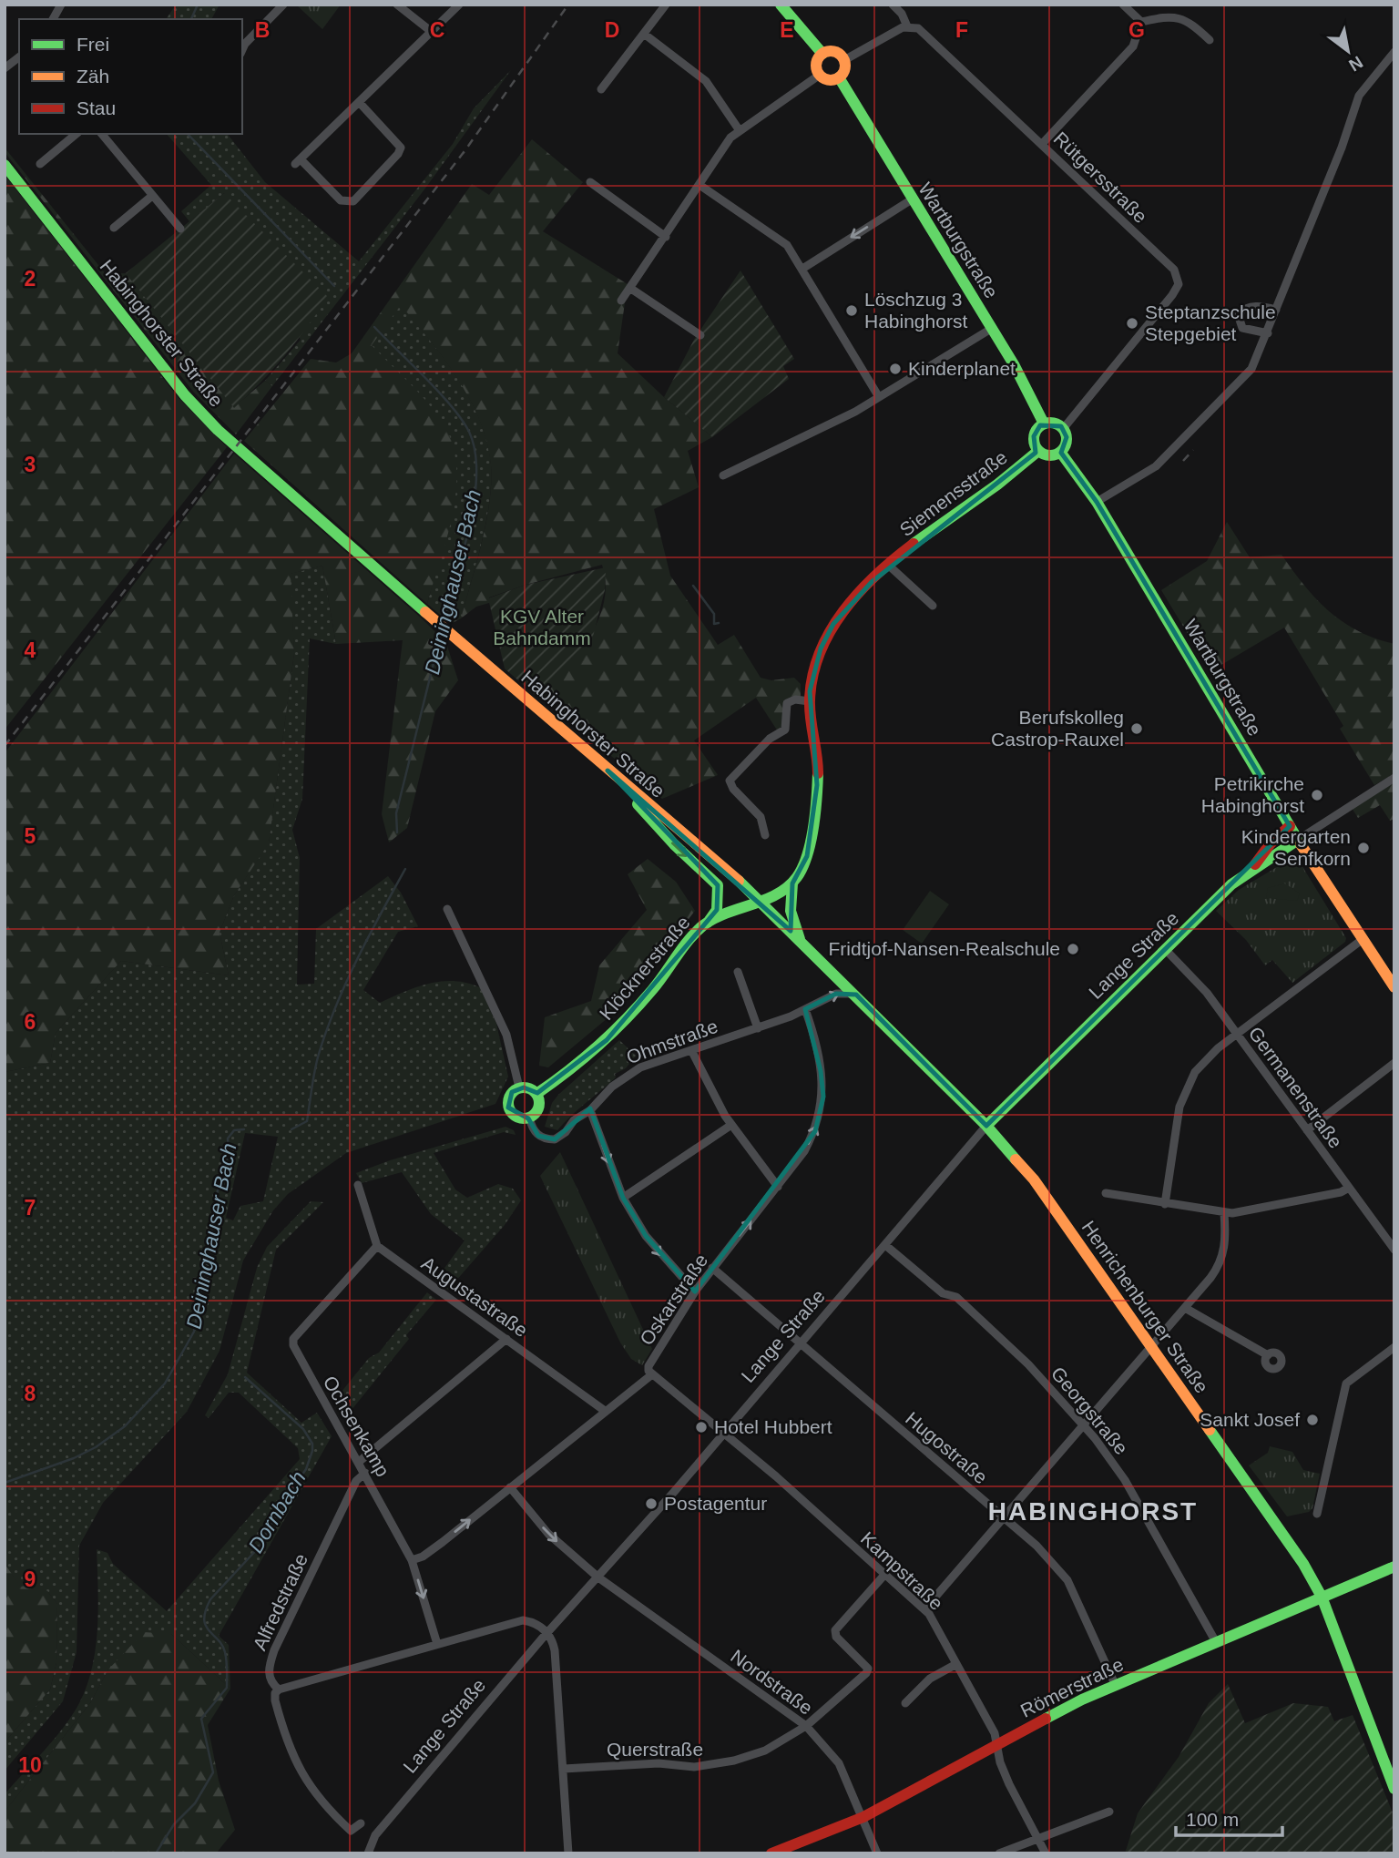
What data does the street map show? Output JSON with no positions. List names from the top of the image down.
{
  "streets": {
    "main road": [
      "Wartburgstraße",
      "Habinghorster Straße",
      "Siemensstraße",
      "Lange Straße",
      "Klöcknerstraße",
      "Henrichenburger Straße",
      "Römerstraße"
    ],
    "street": [
      "Rütgersstraße",
      "Ohmstraße",
      "Germanenstraße",
      "Augustastraße",
      "Oskarstraße",
      "Georgstraße",
      "Ochsenkamp",
      "Hugostraße",
      "Kampstraße",
      "Alfredstraße",
      "Nordstraße",
      "Querstraße"
    ]
  },
  "crossings": [
    ["Rütgersstraße", "Wartburgstraße"],
    ["Rütgersstraße", "Siemensstraße"],
    ["Wartburgstraße", "Siemensstraße"],
    ["Wartburgstraße", "Lange Straße"],
    ["Habinghorster Straße", "Lange Straße"],
    ["Habinghorster Straße", "Klöcknerstraße"],
    ["Habinghorster Straße", "Ohmstraße"],
    ["Habinghorster Straße", "Henrichenburger Straße"],
    ["Lange Straße", "Germanenstraße"],
    ["Lange Straße", "Henrichenburger Straße"],
    ["Lange Straße", "Georgstraße"],
    ["Lange Straße", "Hugostraße"],
    ["Lange Straße", "Kampstraße"],
    ["Lange Straße", "Nordstraße"],
    ["Klöcknerstraße", "Ohmstraße"],
    ["Ohmstraße", "Oskarstraße"],
    ["Augustastraße", "Oskarstraße"],
    ["Augustastraße", "Ochsenkamp"],
    ["Oskarstraße", "Ochsenkamp"],
    ["Oskarstraße", "Hugostraße"],
    ["Oskarstraße", "Kampstraße"],
    ["Oskarstraße", "Nordstraße"],
    ["Henrichenburger Straße", "Römerstraße"],
    ["Georgstraße", "Römerstraße"],
    ["Ochsenkamp", "Alfredstraße"],
    ["Hugostraße", "Römerstraße"],
    ["Kampstraße", "Römerstraße"],
    ["Kampstraße", "Querstraße"],
    ["Nordstraße", "Römerstraße"],
    ["Nordstraße", "Querstraße"]
  ],
  "one_way": ["Oskarstraße"],
  "districts": ["HABINGHORST"],
  "water": ["Deininghauser Bach", "Dornbach"],
  "parks": ["KGV Alter Bahndamm"],
  "places": [
    "Löschzug 3 Habinghorst",
    "Steptanzschule Stepgebiet",
    "Kinderplanet",
    "Berufskolleg Castrop-Rauxel",
    "Petrikirche Habinghorst",
    "Kindergarten Senfkorn",
    "Fridtjof-Nansen-Realschule",
    "Sankt Josef",
    "Hotel Hubbert",
    "Postagentur"
  ],
  "legend": ["Frei", "Zäh", "Stau"],
  "scale_bar": "100 m",
  "north": "bottom right",
  "grid": {
    "columns": [
      "B",
      "C",
      "D",
      "E",
      "F",
      "G"
    ],
    "rows": [
      "2",
      "3",
      "4",
      "5",
      "6",
      "7",
      "8",
      "9",
      "10"
    ]
  }
}
